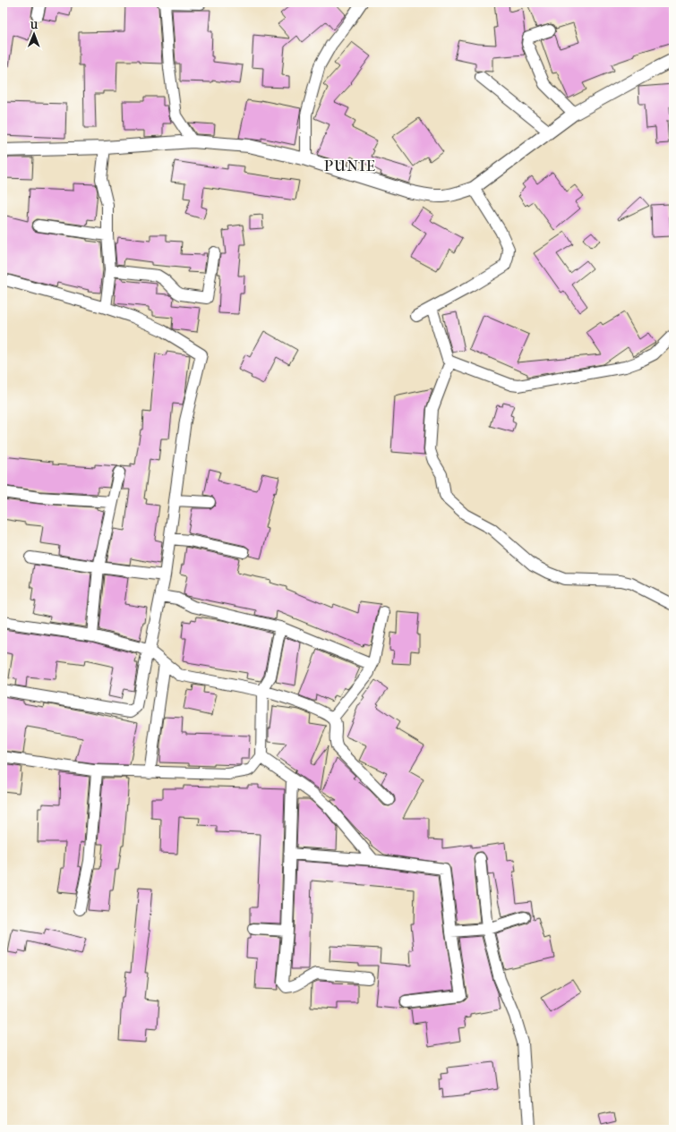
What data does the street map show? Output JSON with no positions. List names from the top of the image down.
{
  "districts": ["PUNIE"],
  "north": "top"
}
